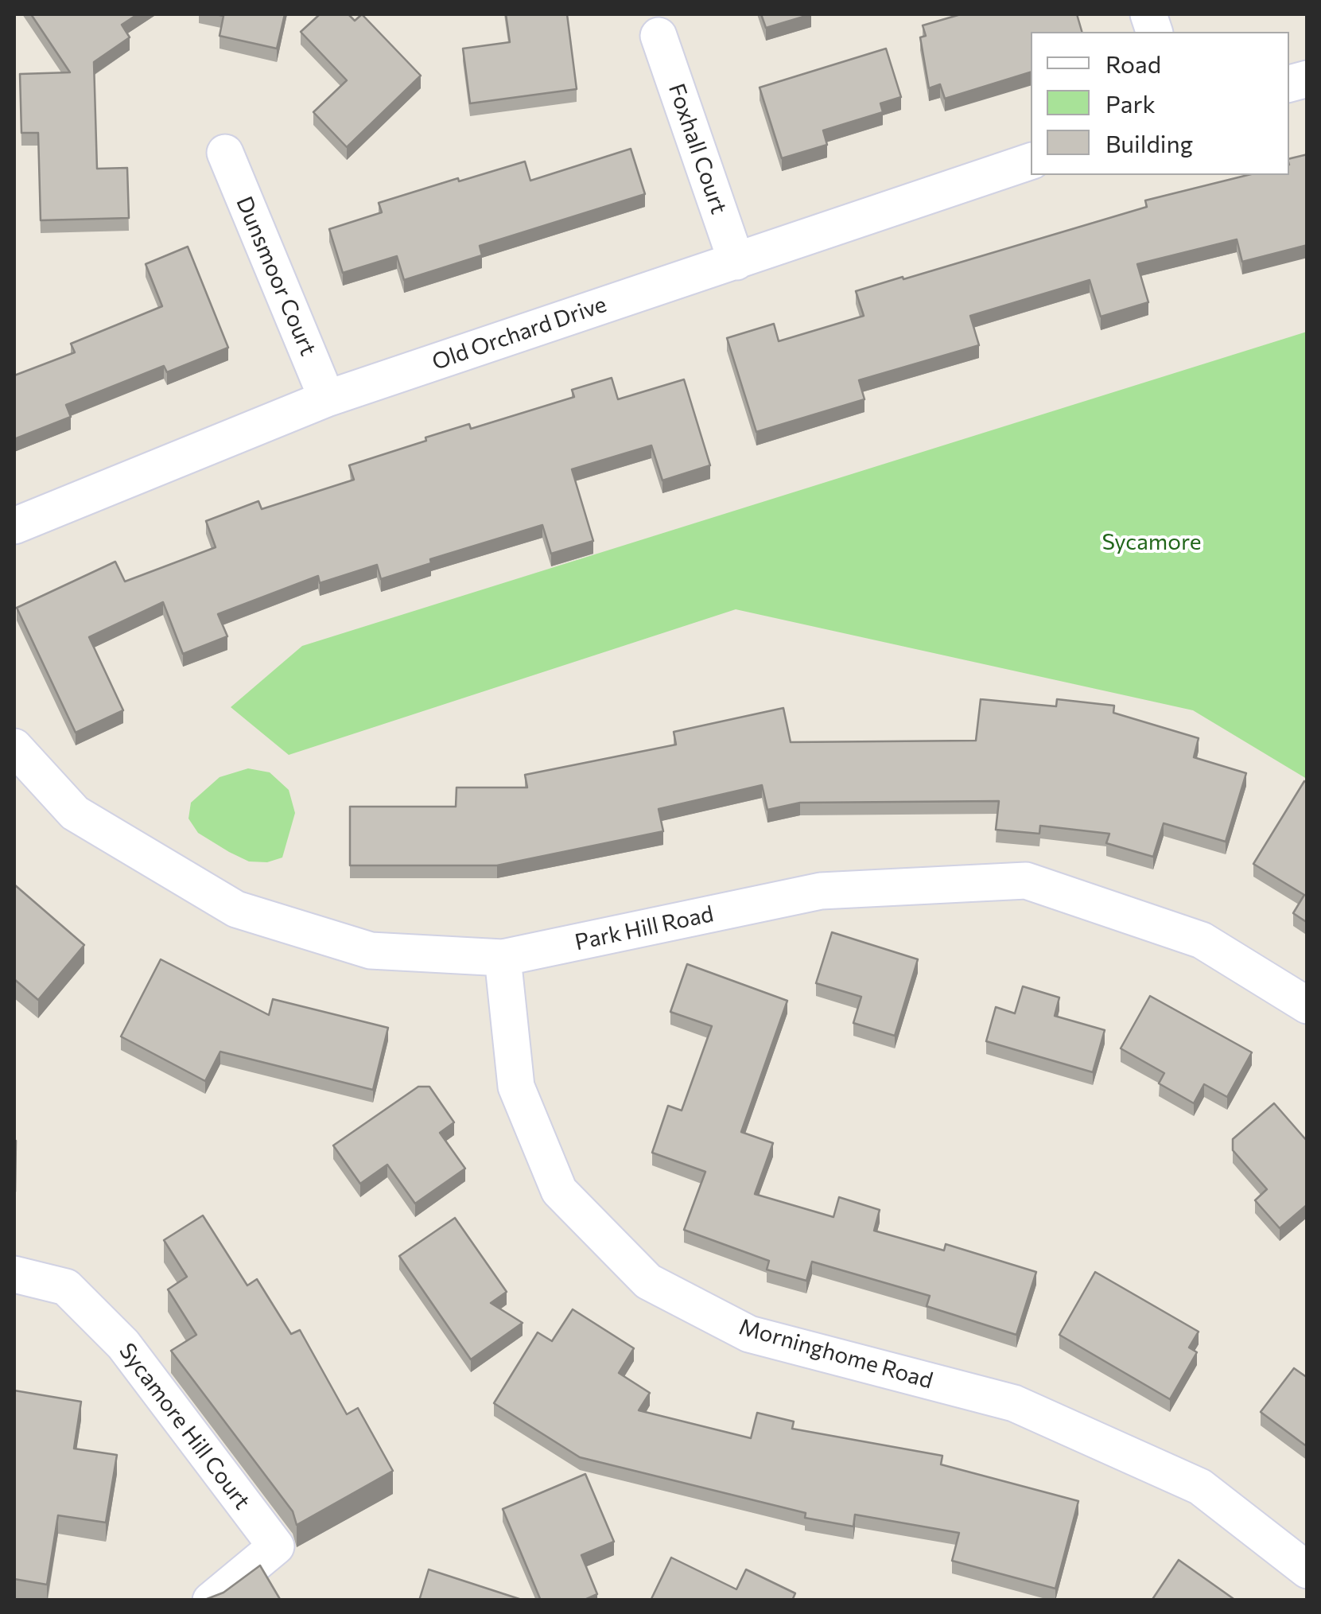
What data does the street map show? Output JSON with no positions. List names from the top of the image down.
{
  "streets": {
    "street": [
      "Foxhall Court",
      "Dunsmoor Court",
      "Old Orchard Drive",
      "Park Hill Road",
      "Morninghome Road",
      "Sycamore Hill Court"
    ]
  },
  "crossings": [
    ["Foxhall Court", "Old Orchard Drive"],
    ["Dunsmoor Court", "Old Orchard Drive"],
    ["Park Hill Road", "Morninghome Road"]
  ],
  "parks": ["Sycamore"],
  "legend": ["Road", "Park", "Building"]
}
